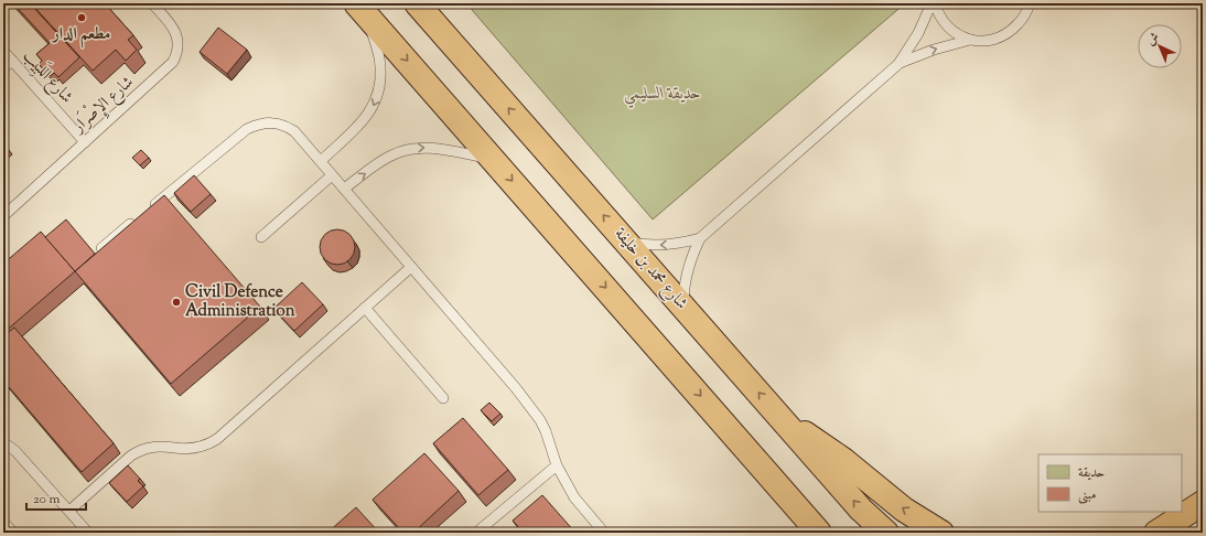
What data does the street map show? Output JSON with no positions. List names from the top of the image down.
{
  "streets": {
    "highway": ["شارع محمد بن خليفة"],
    "lane": ["شارع اللَبِيب", "شارع الإِصْرَار"]
  },
  "crossings": [
    ["شارع اللَبِيب", "شارع الإِصْرَار"]
  ],
  "parks": ["حديقة السليمي"],
  "places": ["مطعم الدار", "Civil Defence Administration"],
  "legend": ["حديقة", "مبنى"],
  "scale_bar": "20 m",
  "north": "top left"
}
